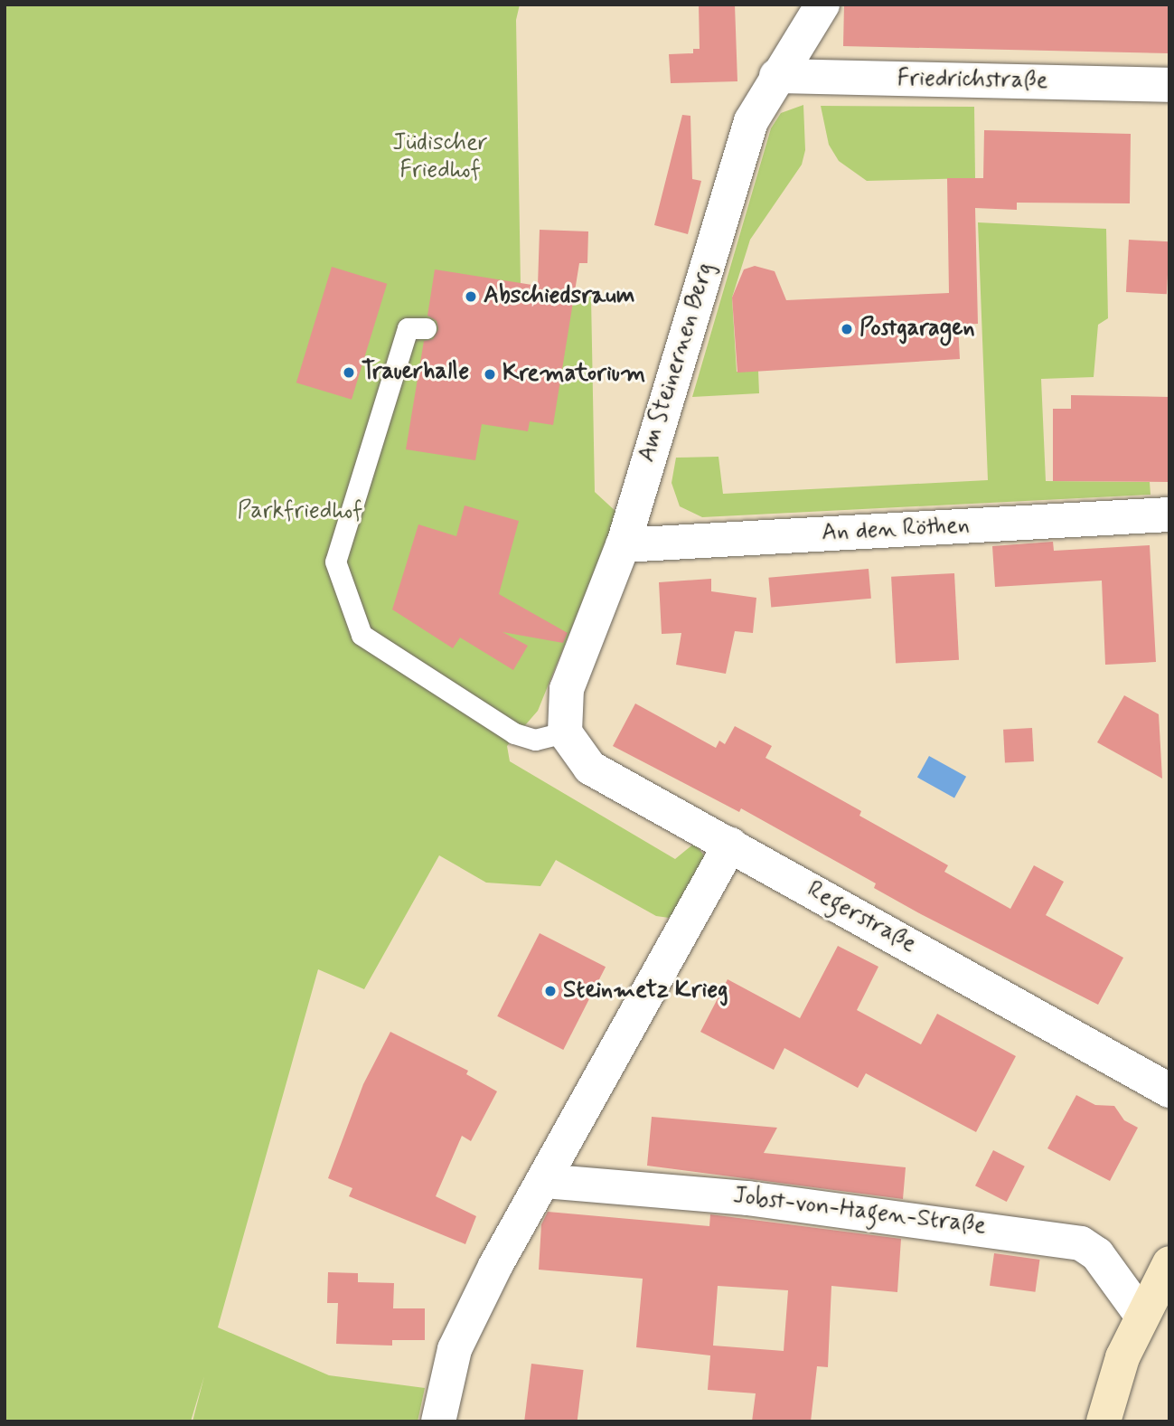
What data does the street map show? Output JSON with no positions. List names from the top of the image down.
{
  "streets": {
    "street": [
      "Friedrichstraße",
      "Am Steinernen Berg",
      "An den Röthen",
      "Regerstraße",
      "Jobst-von-Hagen-Straße"
    ]
  },
  "crossings": [
    ["Friedrichstraße", "Am Steinernen Berg"],
    ["Am Steinernen Berg", "An den Röthen"],
    ["Am Steinernen Berg", "Regerstraße"]
  ],
  "parks": ["Jüdischer Friedhof", "Parkfriedhof"],
  "places": [
    "Abschiedsraum",
    "Postgaragen",
    "Trauerhalle",
    "Krematorium",
    "Steinmetz Krieg"
  ]
}
